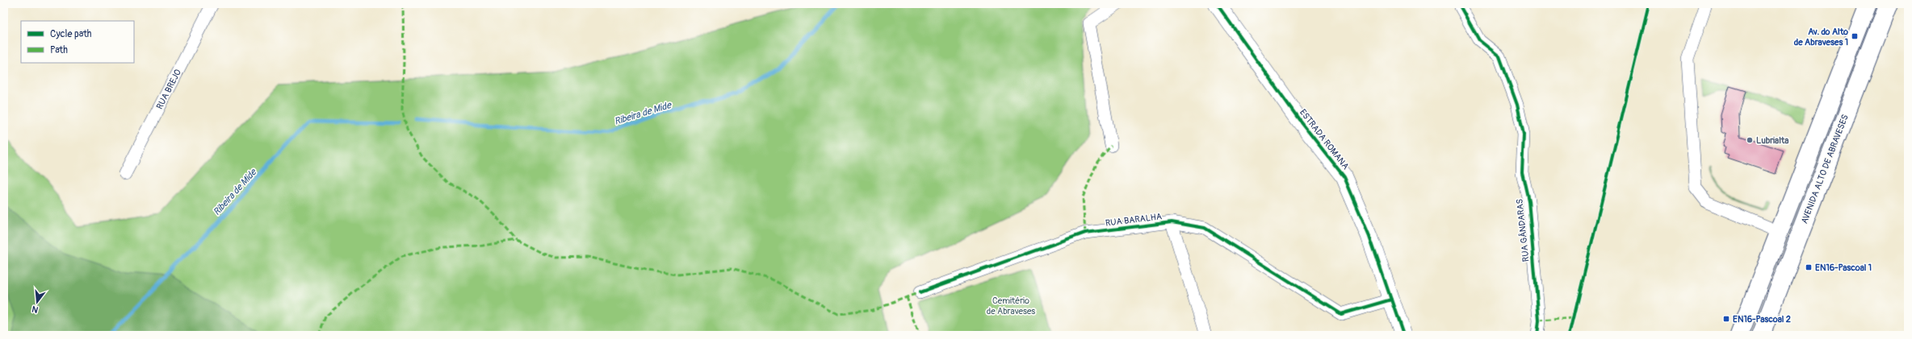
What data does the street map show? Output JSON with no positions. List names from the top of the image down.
{
  "streets": {
    "main road": ["AVENIDA ALTO DE ABRAVESES"],
    "street": [
      "RUA BREJO",
      "ESTRADA ROMANA",
      "RUA BARALHA",
      "RUA GÂNDARAS"
    ]
  },
  "crossings": [
    ["ESTRADA ROMANA", "RUA BARALHA"]
  ],
  "water": ["Ribeira de Mide"],
  "parks": ["Cemitério de Abraveses"],
  "places": {
    "transit": ["Av. do Alto de Abraveses 1", "EN16-Pascoal 1", "EN16-Pascoal 2"],
    "other": ["Lubrialta"]
  },
  "legend": ["Cycle path", "Path"],
  "north": "bottom"
}
